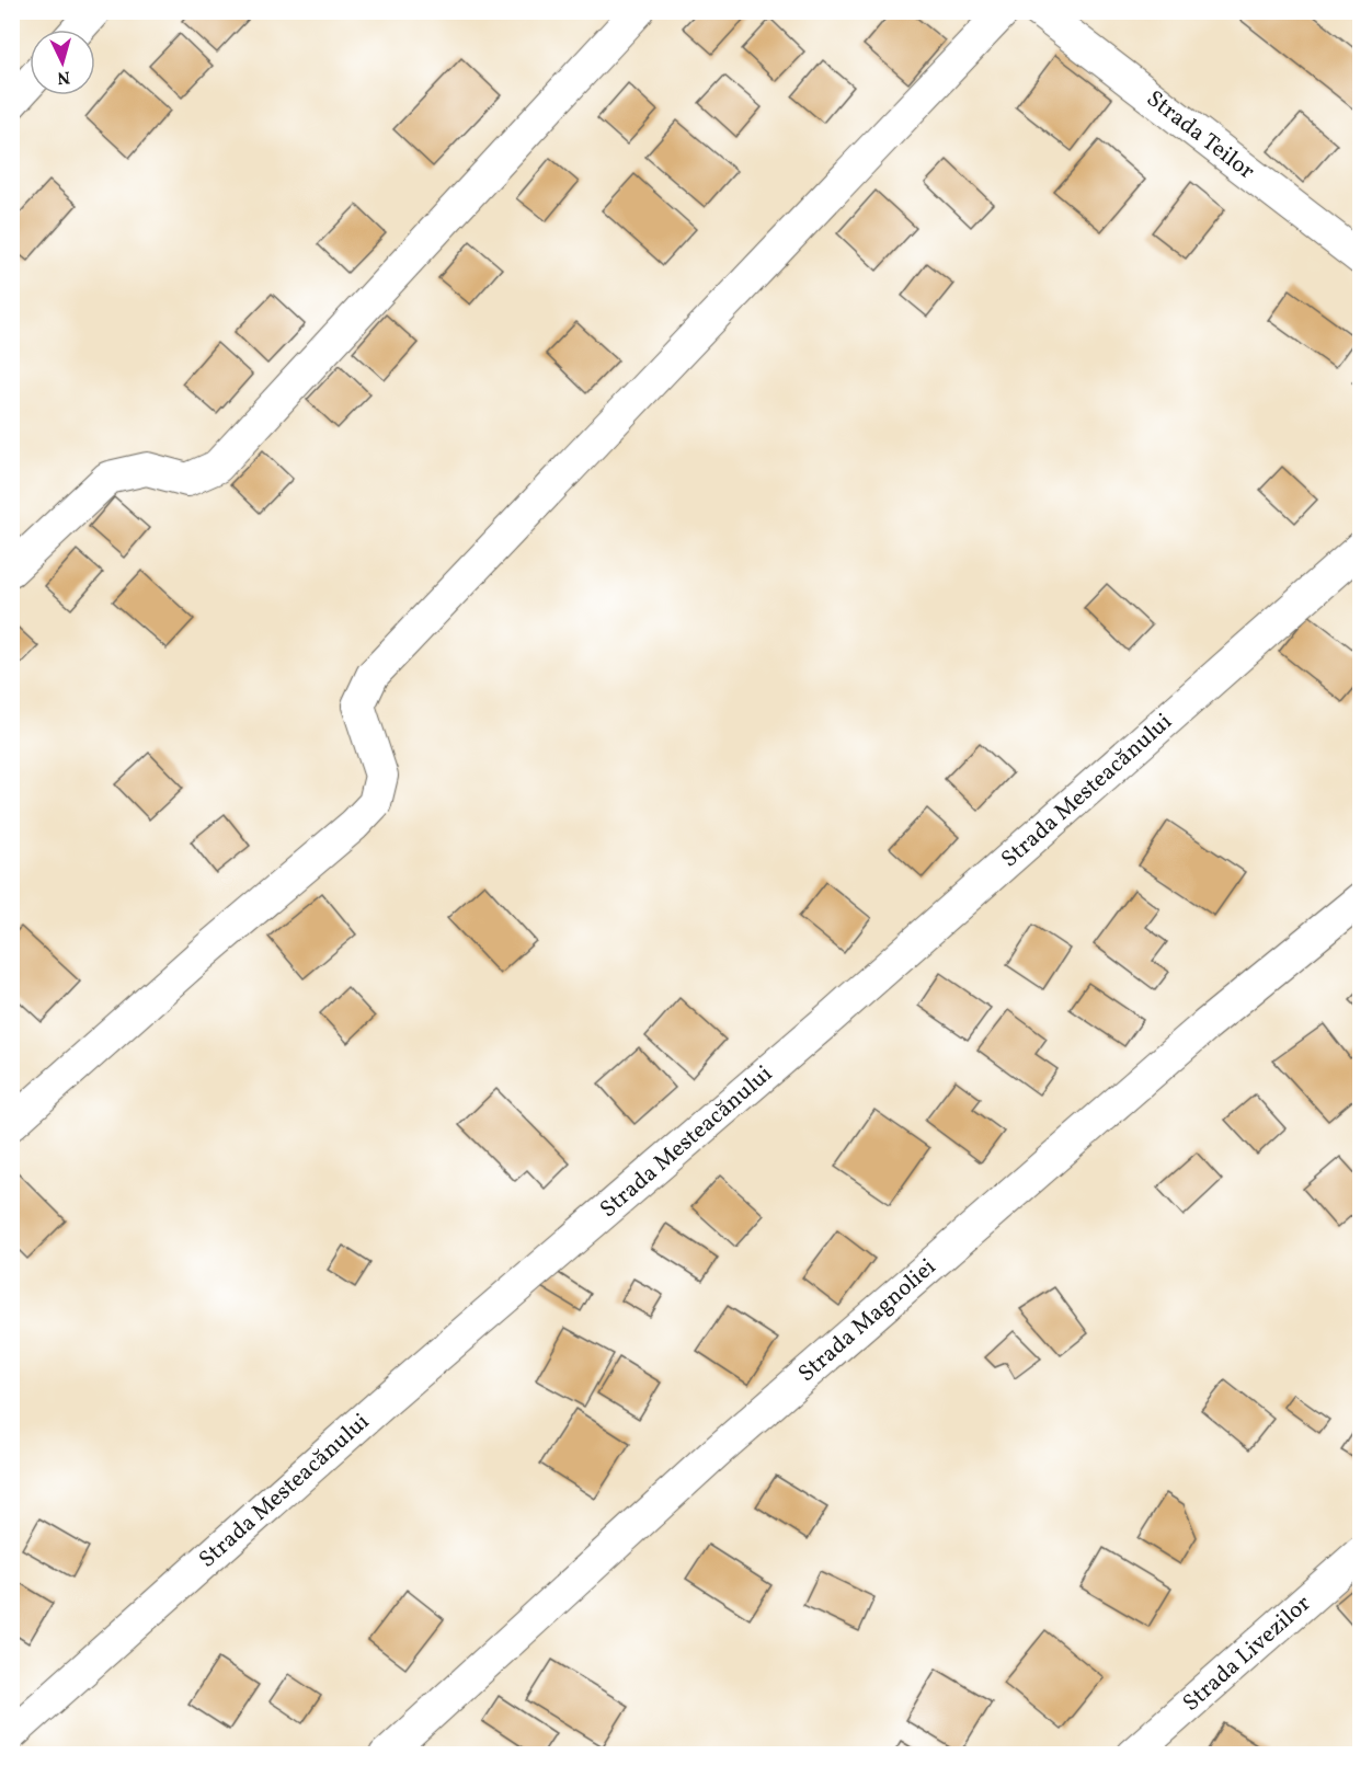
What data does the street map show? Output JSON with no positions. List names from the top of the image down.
{
  "streets": {
    "street": [
      "Strada Teilor",
      "Strada Mesteacănului",
      "Strada Magnoliei",
      "Strada Livezilor"
    ]
  },
  "north": "bottom"
}
